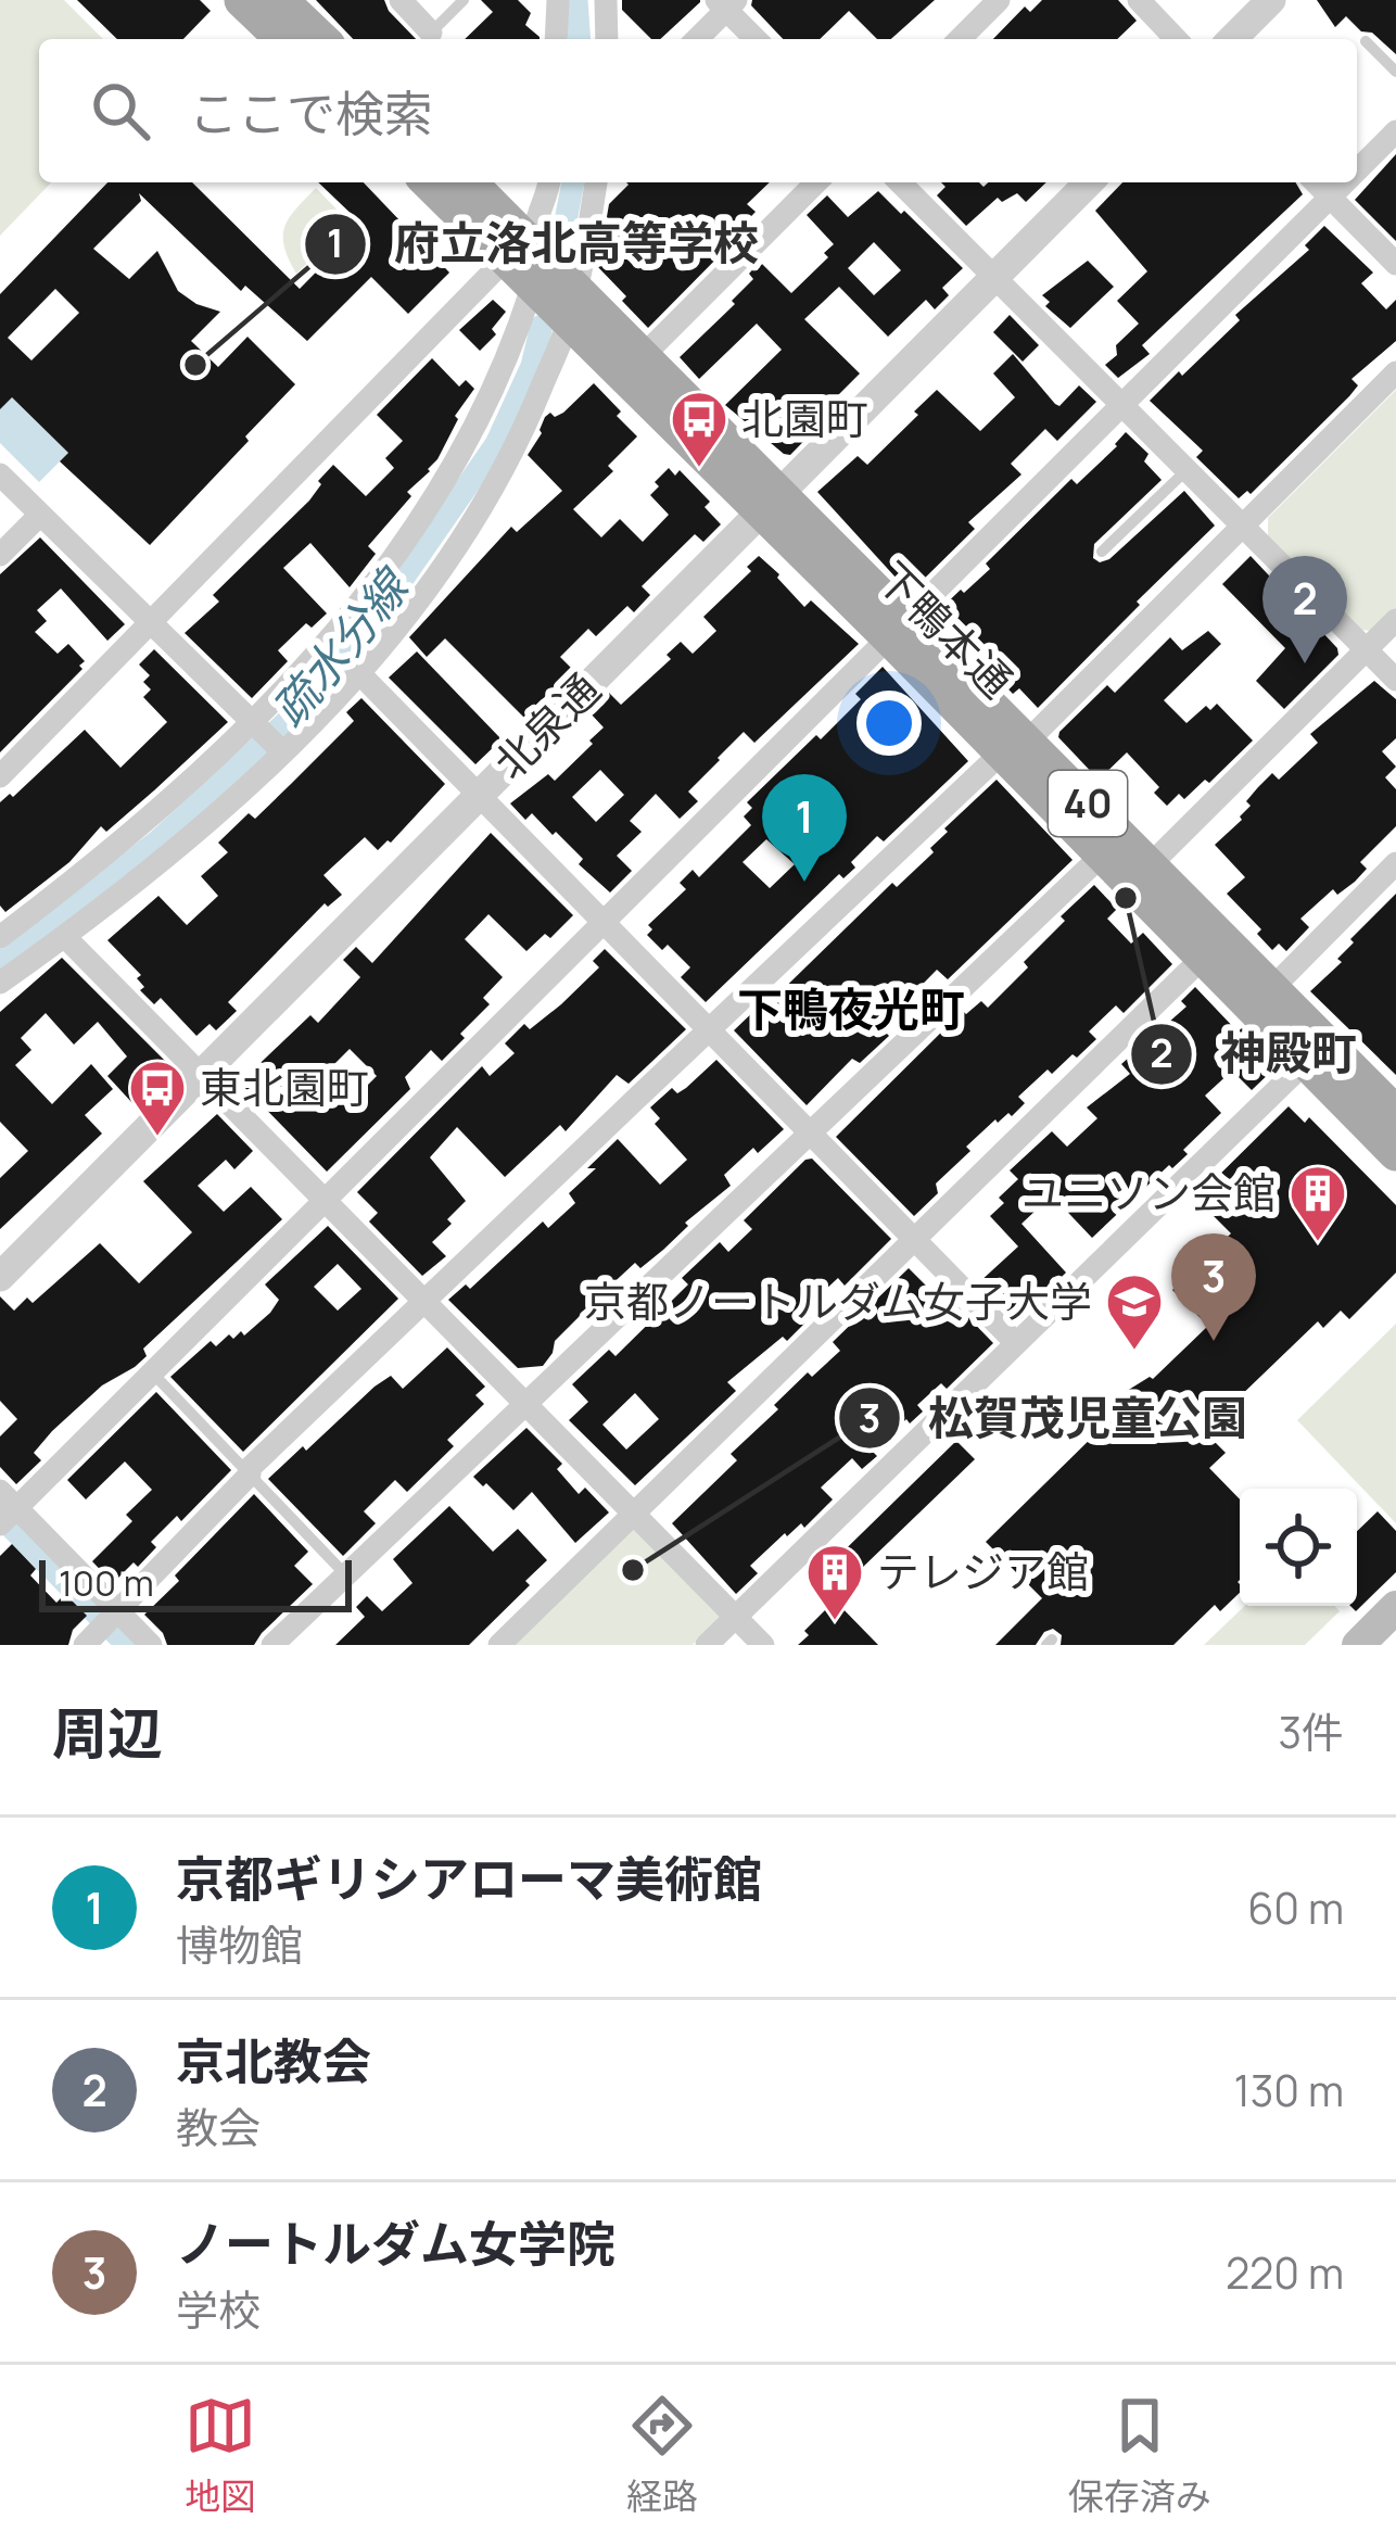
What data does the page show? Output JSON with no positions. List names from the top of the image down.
{
  "streets": {
    "main road": ["下鴨本通", "40"],
    "street": ["北泉通"]
  },
  "crossings": [
    ["下鴨本通", "北泉通"]
  ],
  "districts": ["下鴨夜光町"],
  "water": ["疏水分線"],
  "places": {
    "other": ["府立洛北高等学校", "神殿町", "松賀茂児童公園"],
    "bus stop": ["北園町", "東北園町"],
    "building": ["ユニソン会館", "テレジア館"],
    "school or university": ["京都ノートルダム女子大学"]
  },
  "scale_bar": "100 m",
  "page": {
    "search": "ここで検索",
    "pins": ["2", "1", "3"],
    "scale": "100 m",
    "heading": ["周辺", "3件"],
    "list": [
      {
        "mark": "1",
        "name": "京都ギリシアローマ美術館",
        "note": "博物館",
        "value": "60 m"
      },
      {
        "mark": "2",
        "name": "京北教会",
        "note": "教会",
        "value": "130 m"
      },
      {
        "mark": "3",
        "name": "ノートルダム女学院",
        "note": "学校",
        "value": "220 m"
      }
    ],
    "nav": ["地図", "経路", "保存済み"]
  }
}
